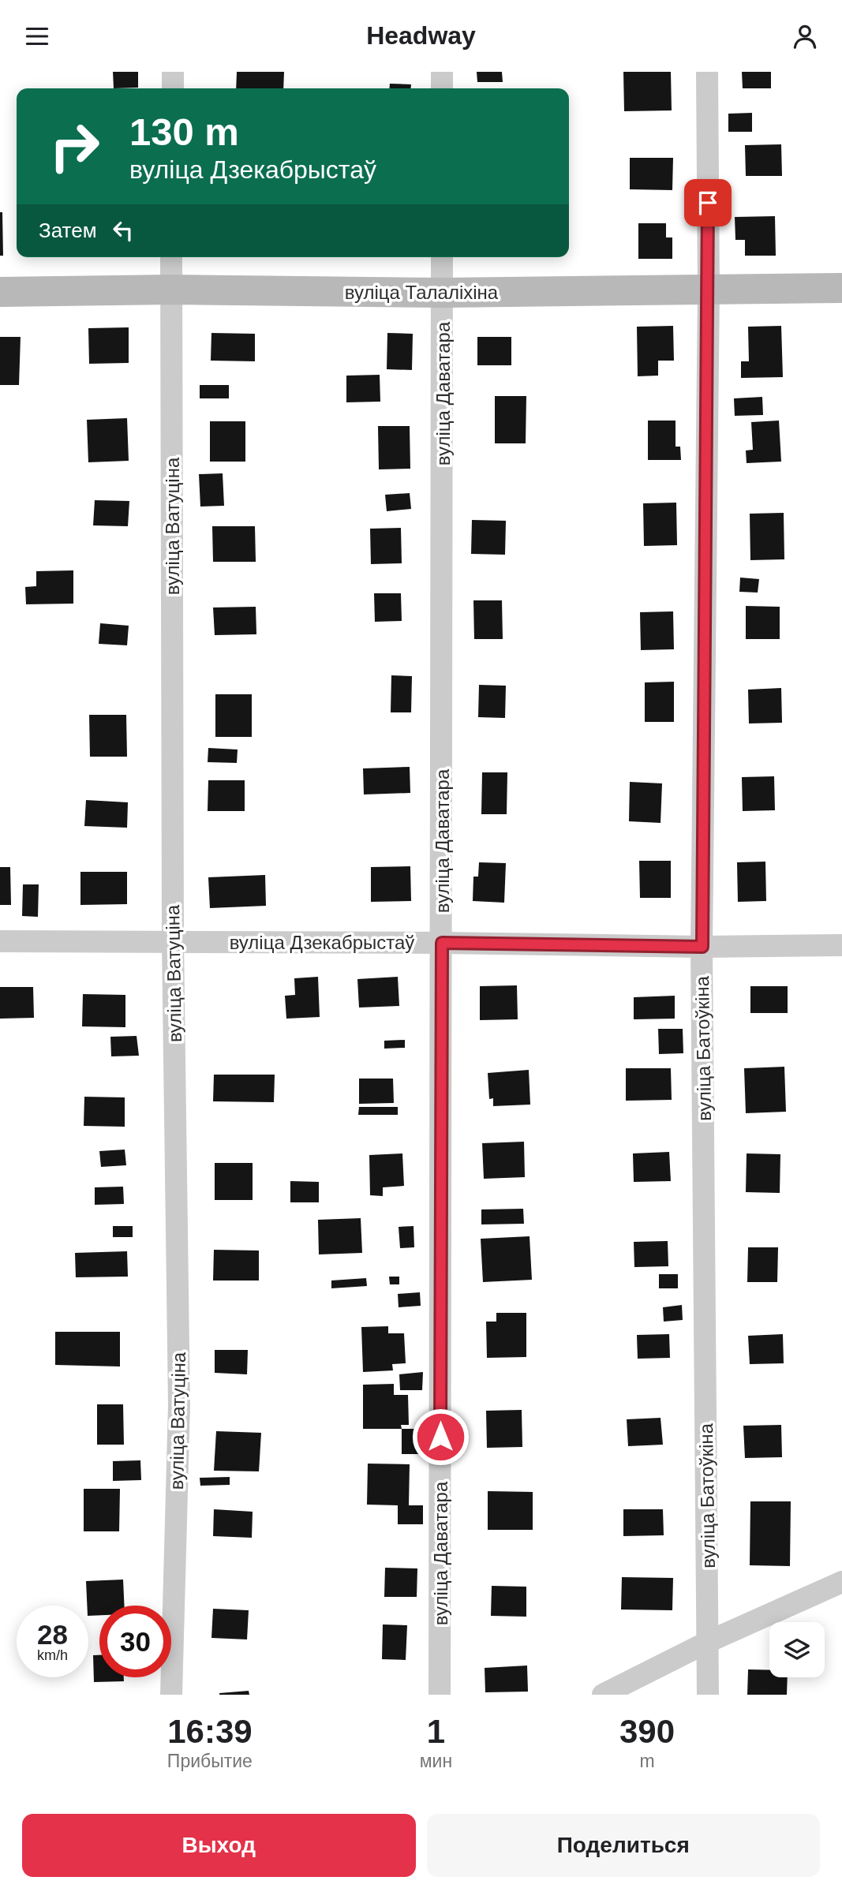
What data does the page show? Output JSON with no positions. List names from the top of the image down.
{
  "streets": {
    "street": [
      "вуліца Талаліхіна",
      "вуліца Даватара",
      "вуліца Ватуціна",
      "вуліца Дзекабрыстаў",
      "вуліца Батоўкіна"
    ]
  },
  "crossings": [
    ["вуліца Талаліхіна", "вуліца Даватара"],
    ["вуліца Талаліхіна", "вуліца Ватуціна"],
    ["вуліца Талаліхіна", "вуліца Батоўкіна"],
    ["вуліца Даватара", "вуліца Дзекабрыстаў"],
    ["вуліца Ватуціна", "вуліца Дзекабрыстаў"],
    ["вуліца Дзекабрыстаў", "вуліца Батоўкіна"]
  ],
  "page": {
    "header": "Headway",
    "turn": ["130 m", "вуліца Дзекабрыстаў"],
    "then": "Затем",
    "speed": "28 km/h",
    "limit": "30",
    "eta": [
      "16:39",
      "Прибытие",
      "1",
      "мин",
      "390",
      "m"
    ],
    "buttons": ["Выход", "Поделиться"]
  }
}
